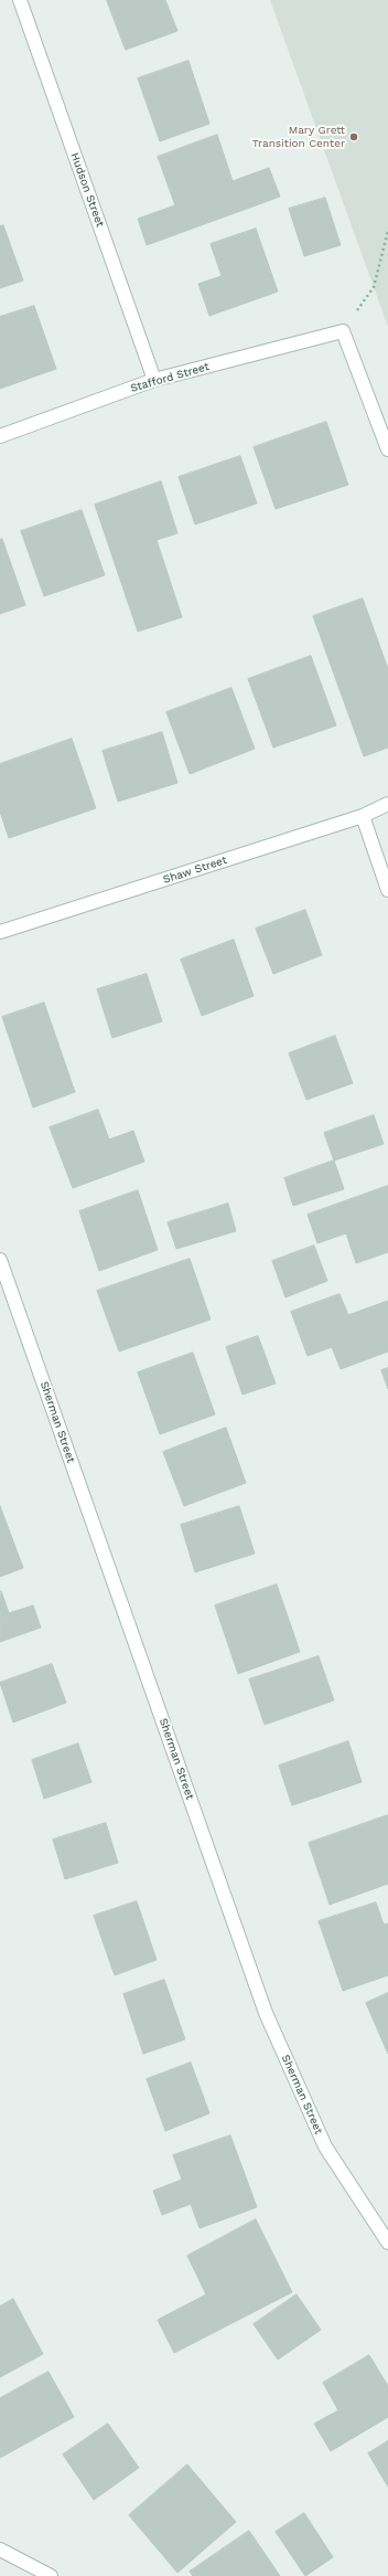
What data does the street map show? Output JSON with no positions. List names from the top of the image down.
{
  "streets": {
    "street": [
      "Hudson Street",
      "Stafford Street",
      "Shaw Street",
      "Sherman Street"
    ]
  },
  "crossings": [
    ["Hudson Street", "Stafford Street"]
  ],
  "places": ["Mary Grett Transition Center"]
}
